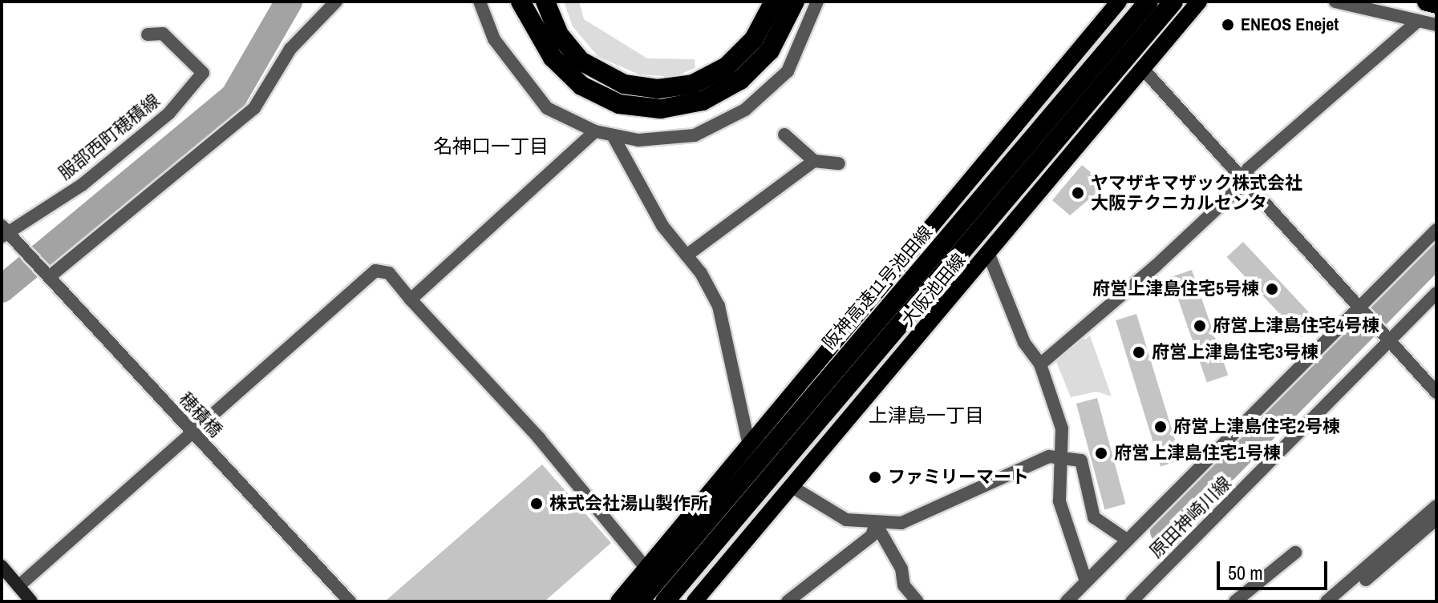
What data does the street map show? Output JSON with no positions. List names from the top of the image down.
{
  "streets": {
    "highway": ["阪神高速11号池田線"],
    "main road": ["大阪池田線"],
    "street": ["服部西町穂積線", "穂積橋", "原田神崎川線"]
  },
  "crossings": [
    ["服部西町穂積線", "穂積橋"]
  ],
  "districts": ["名神口一丁目", "上津島一丁目"],
  "places": [
    "ENEOS Enejet",
    "ヤマザキマザック株式会社 大阪テクニカルセンタ",
    "府営上津島住宅5号棟",
    "府営上津島住宅4号棟",
    "府営上津島住宅3号棟",
    "府営上津島住宅2号棟",
    "府営上津島住宅1号棟",
    "ファミリーマート",
    "株式会社湯山製作所"
  ],
  "scale_bar": "50 m"
}
